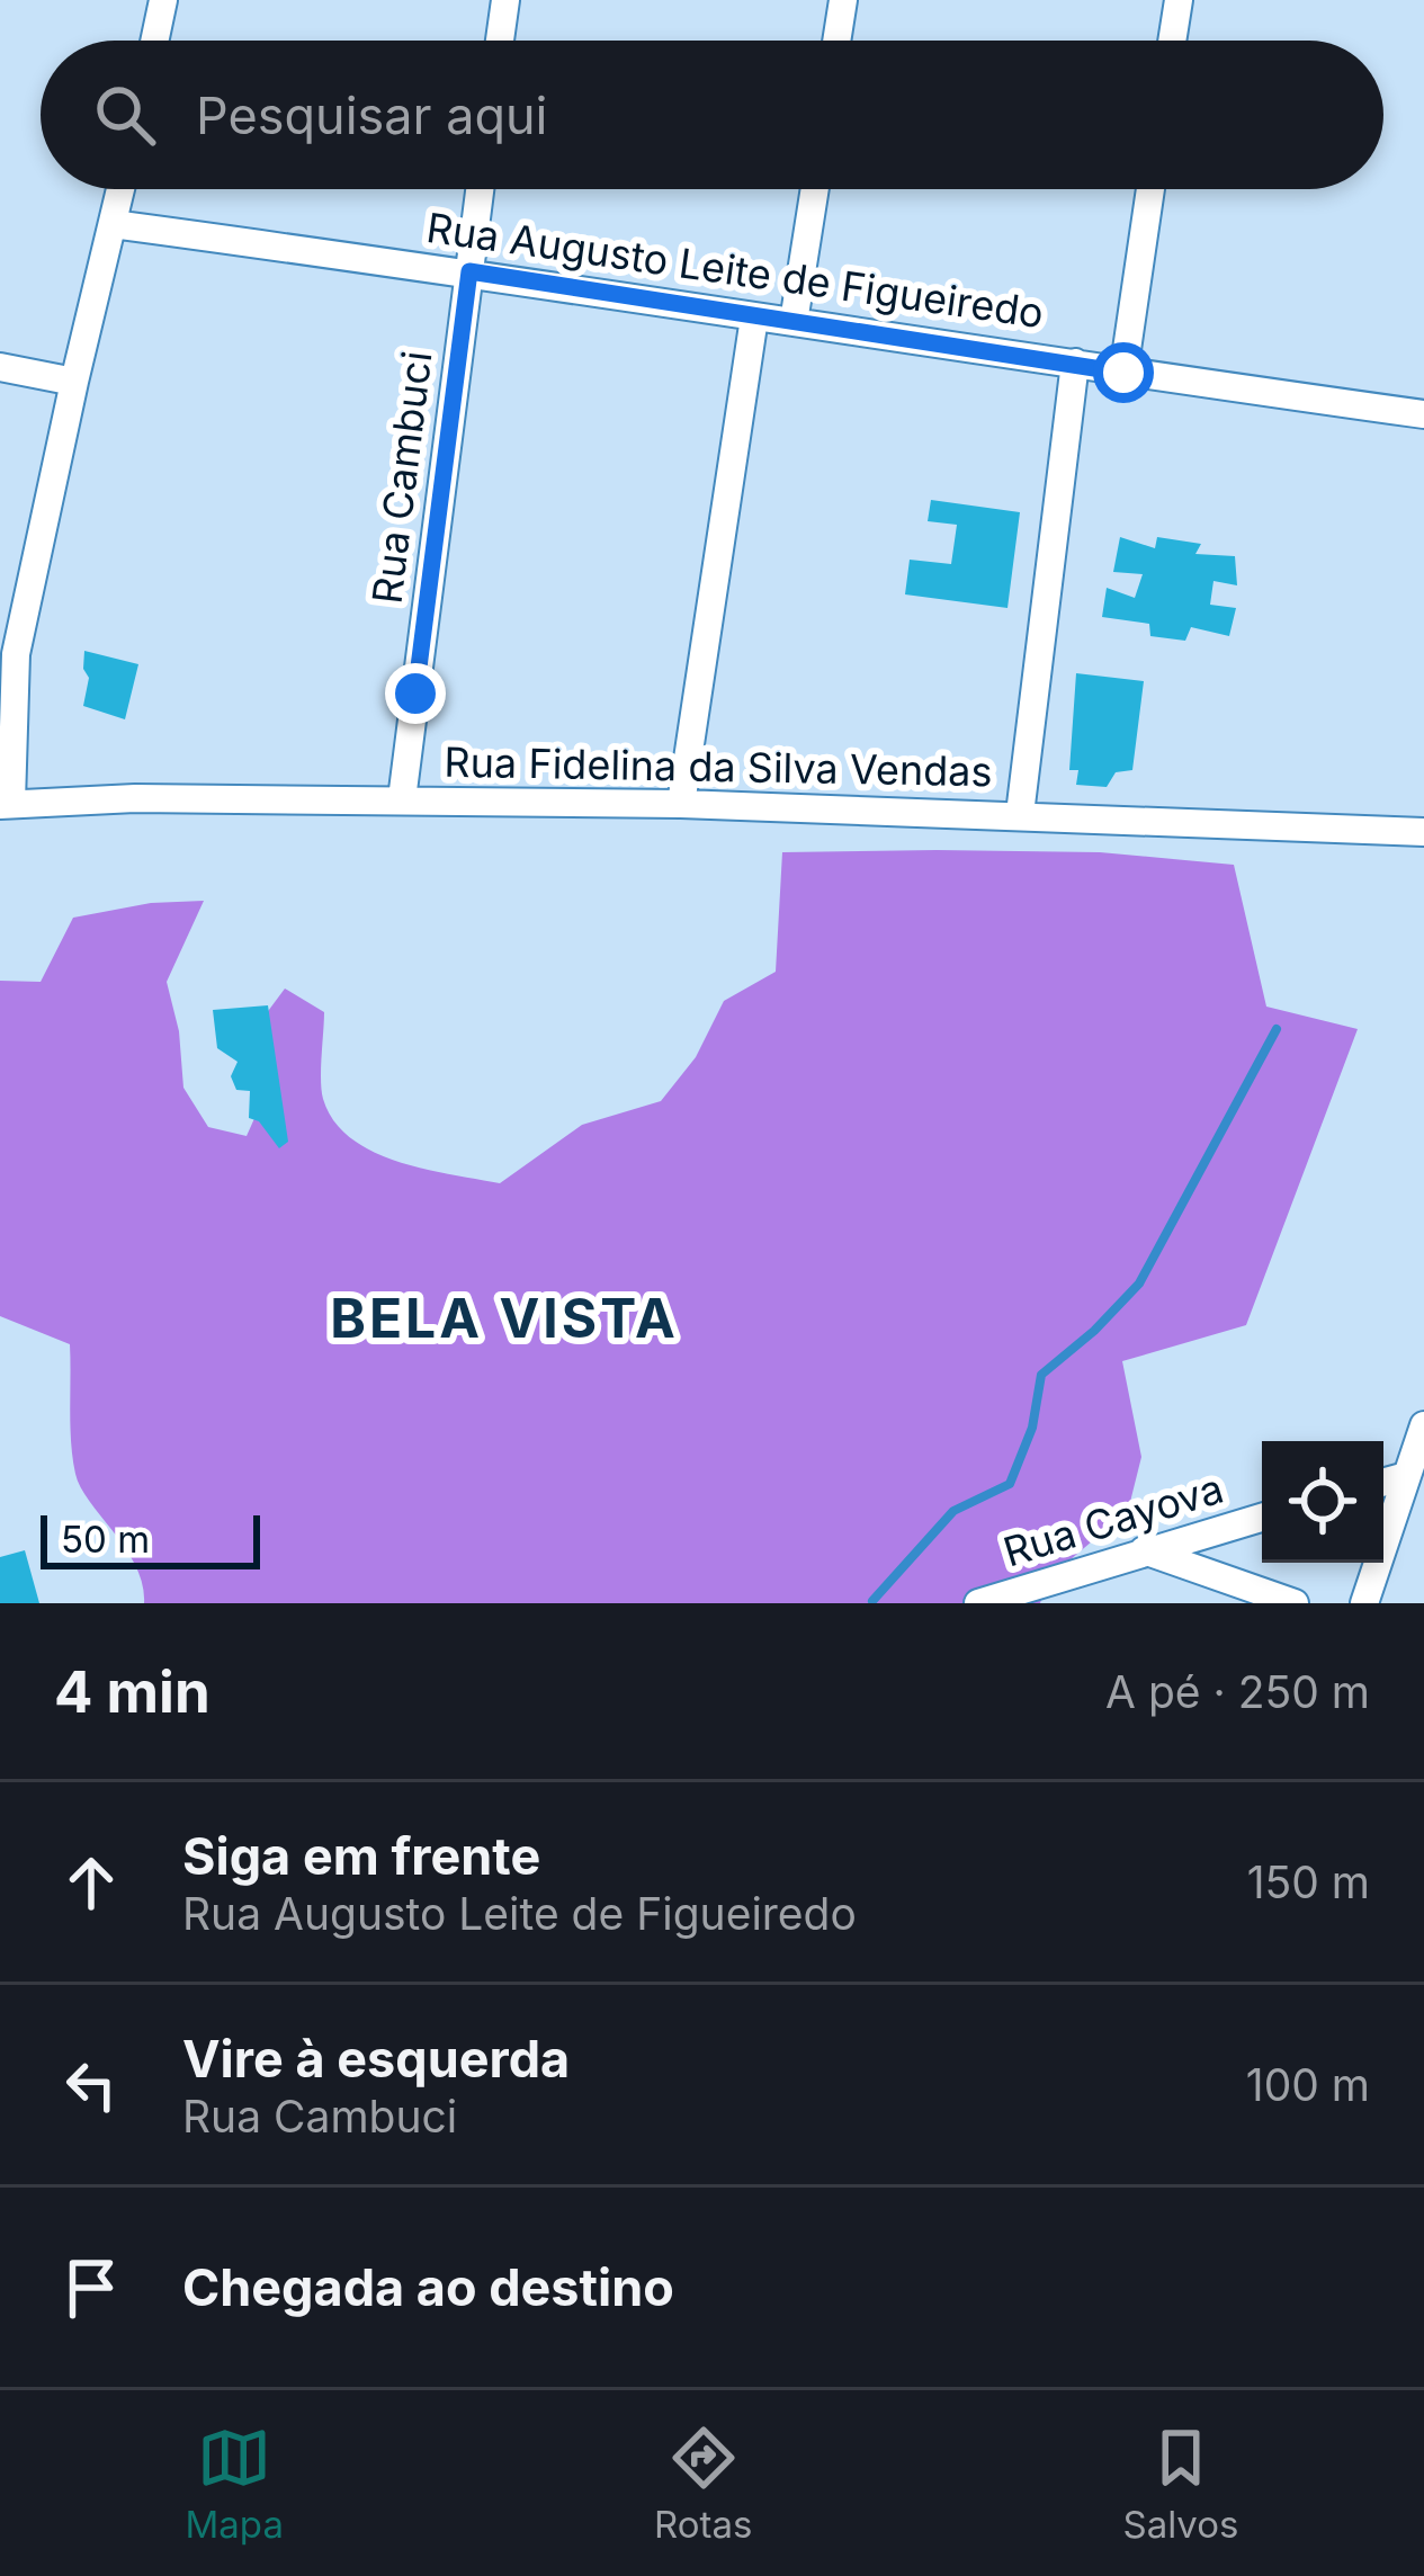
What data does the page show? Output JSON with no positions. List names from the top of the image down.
{
  "streets": {
    "street": [
      "Rua Augusto Leite de Figueiredo",
      "Rua Cambuci",
      "Rua Fidelina da Silva Vendas",
      "Rua Cayova"
    ]
  },
  "crossings": [
    ["Rua Augusto Leite de Figueiredo", "Rua Cambuci"],
    ["Rua Cambuci", "Rua Fidelina da Silva Vendas"]
  ],
  "districts": ["BELA VISTA"],
  "scale_bar": "50 m",
  "page": {
    "search": "Pesquisar aqui",
    "scale": "50 m",
    "heading": ["4 min", "A pé · 250 m"],
    "list": [
      ["Siga em frente", "Rua Augusto Leite de Figueiredo", "150 m"],
      ["Vire à esquerda", "Rua Cambuci", "100 m"],
      "Chegada ao destino"
    ],
    "nav": ["Mapa", "Rotas", "Salvos"]
  }
}
